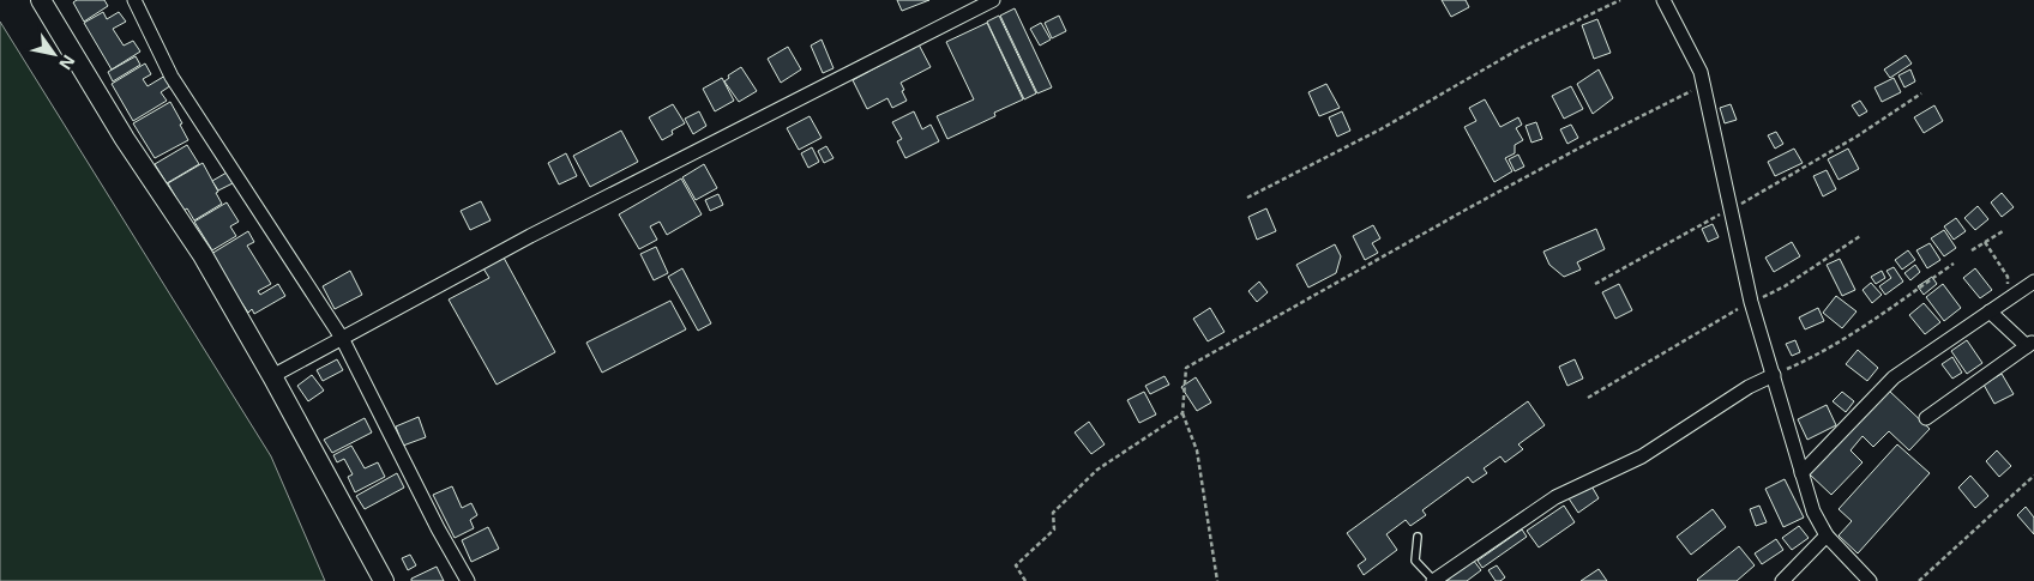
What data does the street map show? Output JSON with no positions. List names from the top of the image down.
{
  "north": "bottom right"
}
